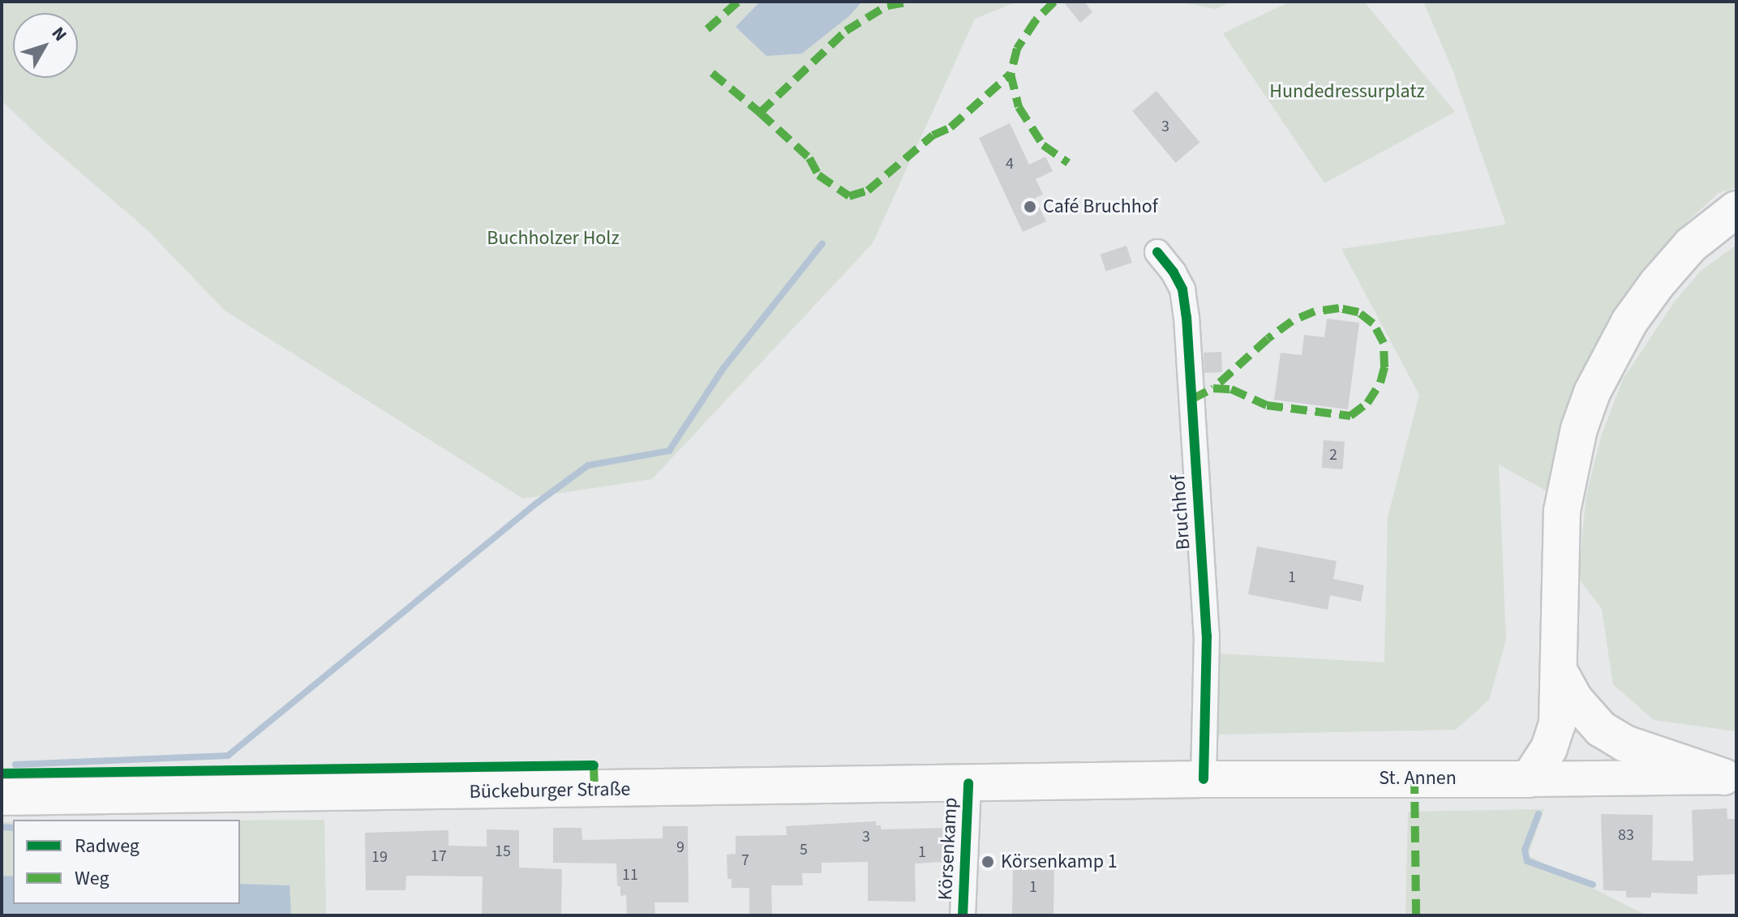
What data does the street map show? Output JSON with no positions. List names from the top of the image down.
{
  "streets": {
    "main road": ["St. Annen", "Bückeburger Straße"],
    "street": ["Bruchhof", "Körsenkamp"]
  },
  "crossings": [
    ["Bruchhof", "St. Annen"],
    ["St. Annen", "Bückeburger Straße"],
    ["Bückeburger Straße", "Körsenkamp"]
  ],
  "parks": ["Hundedressurplatz", "Buchholzer Holz"],
  "places": ["Café Bruchhof", "Körsenkamp 1"],
  "house_numbers": [
    "3",
    "4",
    "2",
    "1",
    "83",
    "3",
    "9",
    "5",
    "15",
    "1",
    "17",
    "19",
    "7",
    "11",
    "1"
  ],
  "legend": ["Radweg", "Weg"],
  "north": "top right"
}
